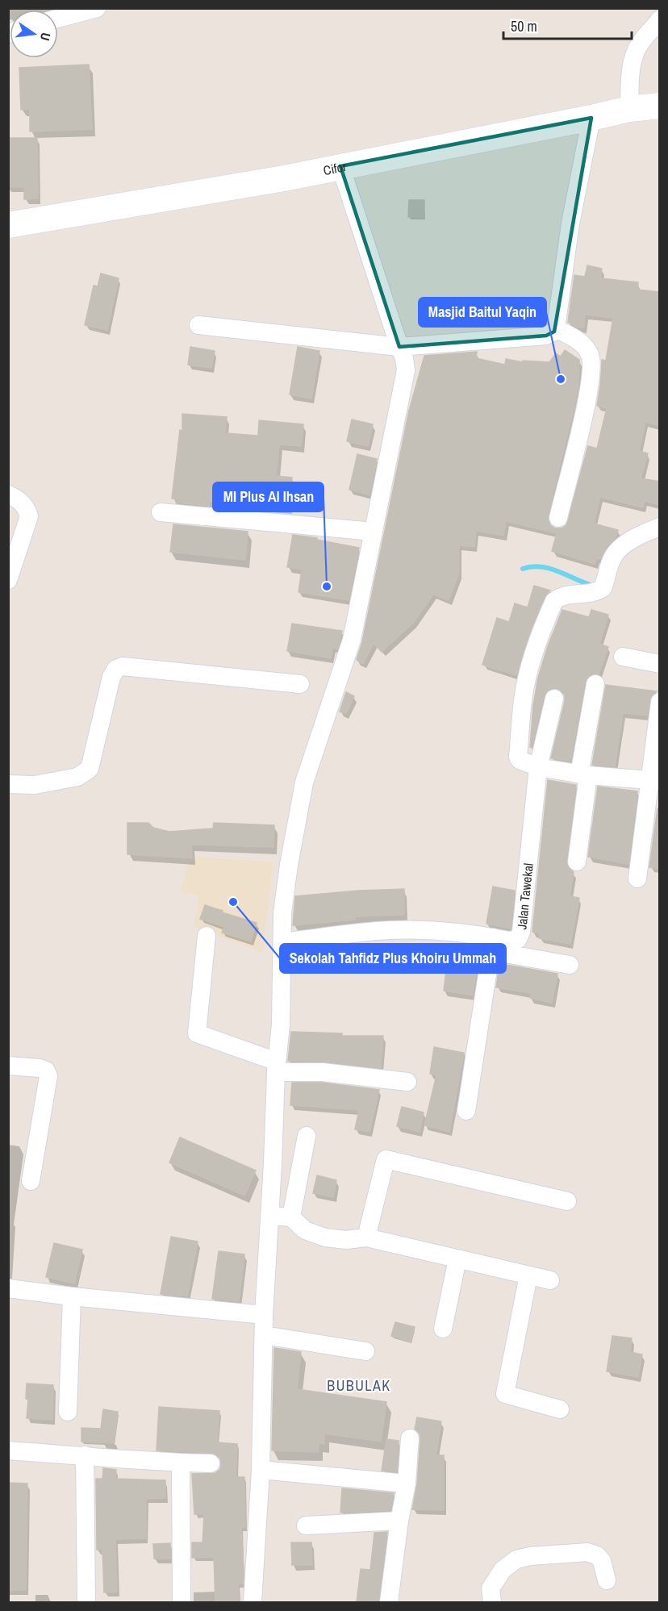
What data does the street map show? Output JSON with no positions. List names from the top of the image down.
{
  "streets": {
    "street": ["Cifor", "Jalan Tawekal"]
  },
  "districts": ["BUBULAK"],
  "places": ["Masjid Baitul Yaqin", "MI Plus Al Ihsan", "Sekolah Tahfidz Plus Khoiru Ummah"],
  "scale_bar": "50 m",
  "north": "right"
}
